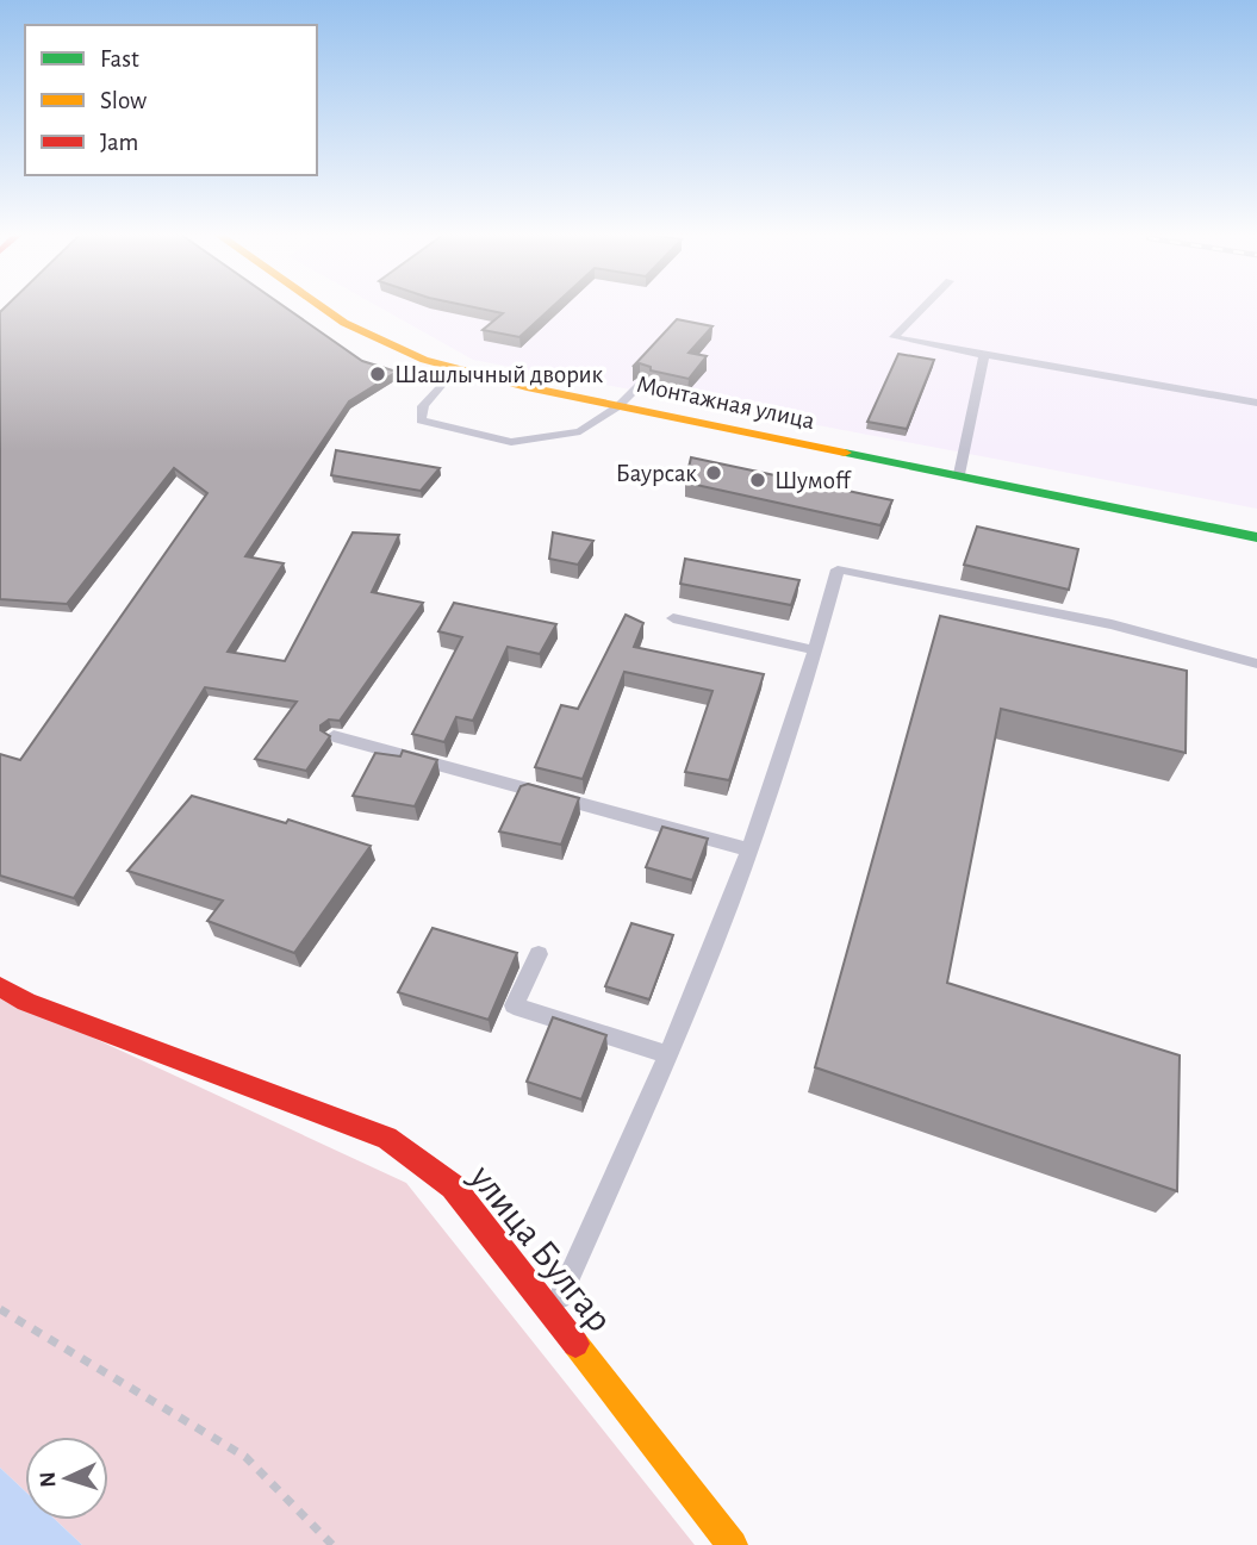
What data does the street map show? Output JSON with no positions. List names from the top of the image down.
{
  "streets": {
    "street": ["Монтажная улица", "улица Булгар"]
  },
  "places": ["Шашлычный дворик", "Баурсак", "Шумоff"],
  "legend": ["Fast", "Slow", "Jam"],
  "north": "left"
}
